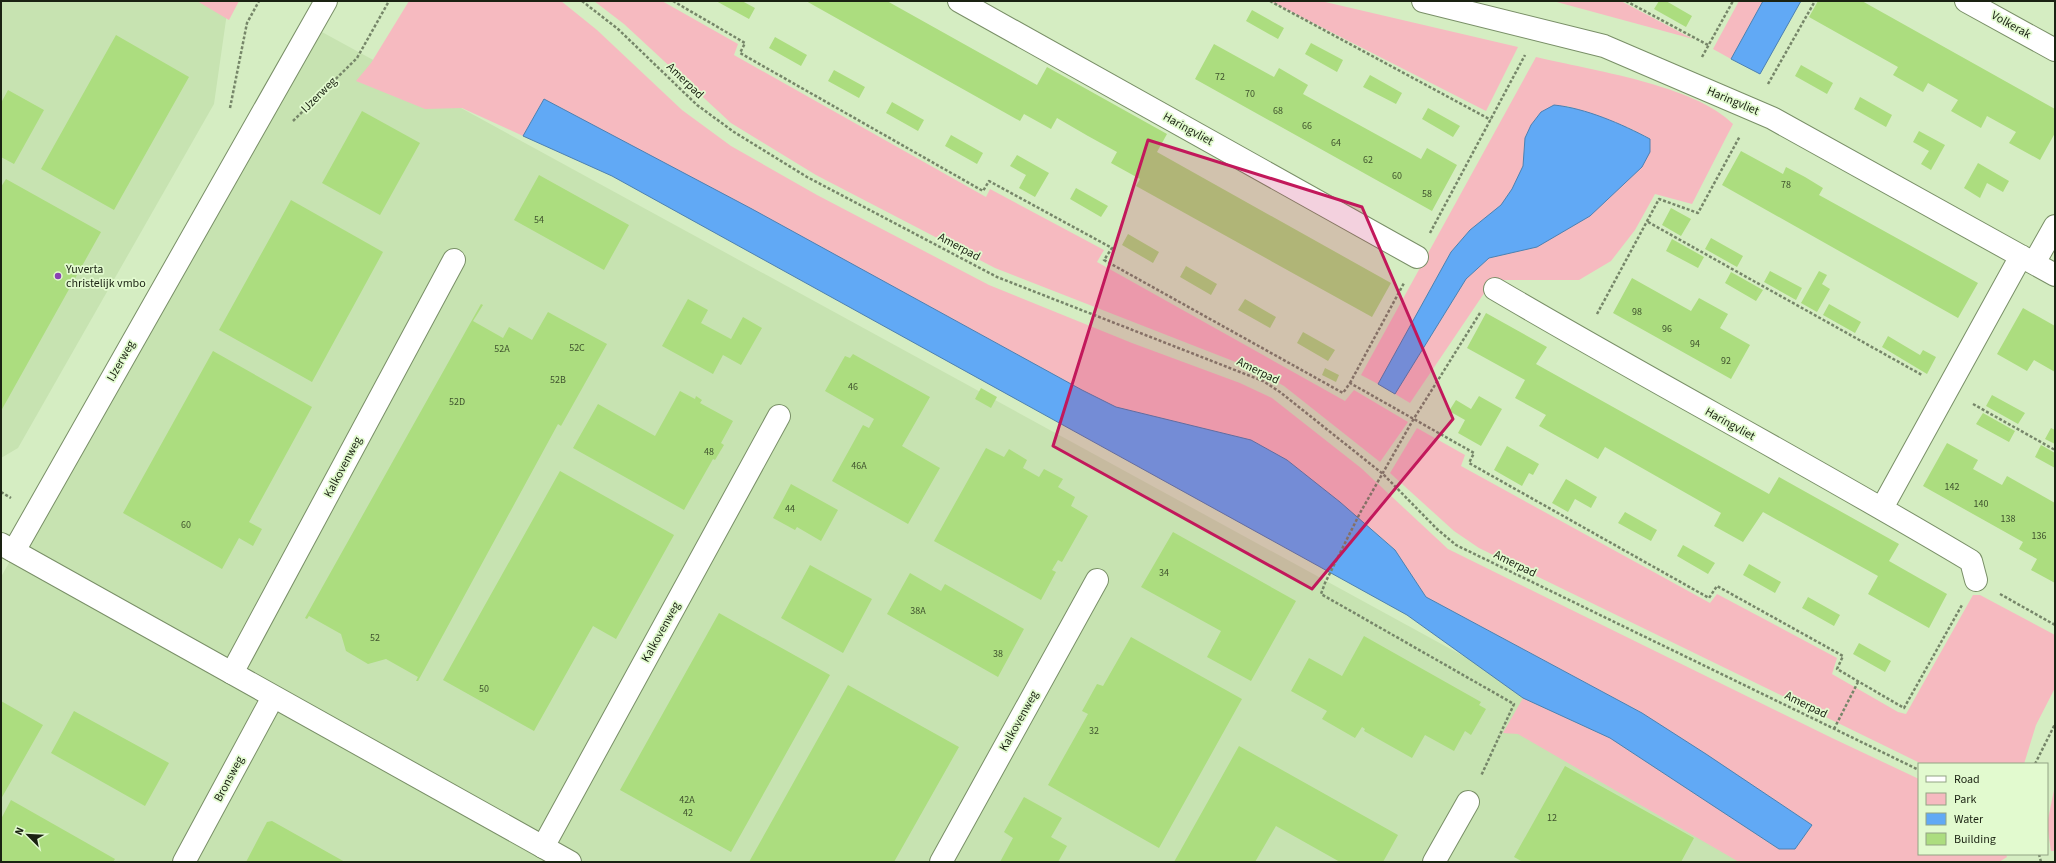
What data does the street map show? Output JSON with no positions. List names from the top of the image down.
{
  "streets": {
    "street": [
      "Volkerak",
      "IJzerweg",
      "Haringvliet",
      "Kalkovenweg",
      "Bronsweg"
    ],
    "path": ["Amerpad"]
  },
  "places": ["Yuverta christelijk vmbo"],
  "house_numbers": [
    "72",
    "70",
    "68",
    "66",
    "64",
    "62",
    "60",
    "78",
    "58",
    "54",
    "98",
    "96",
    "94",
    "52C",
    "52A",
    "92",
    "52B",
    "46",
    "52D",
    "48",
    "46A",
    "142",
    "140",
    "44",
    "138",
    "60",
    "136",
    "34",
    "38A",
    "52",
    "38",
    "50",
    "32",
    "42A",
    "42",
    "12"
  ],
  "legend": [
    "Road",
    "Park",
    "Water",
    "Building"
  ],
  "north": "top left"
}
